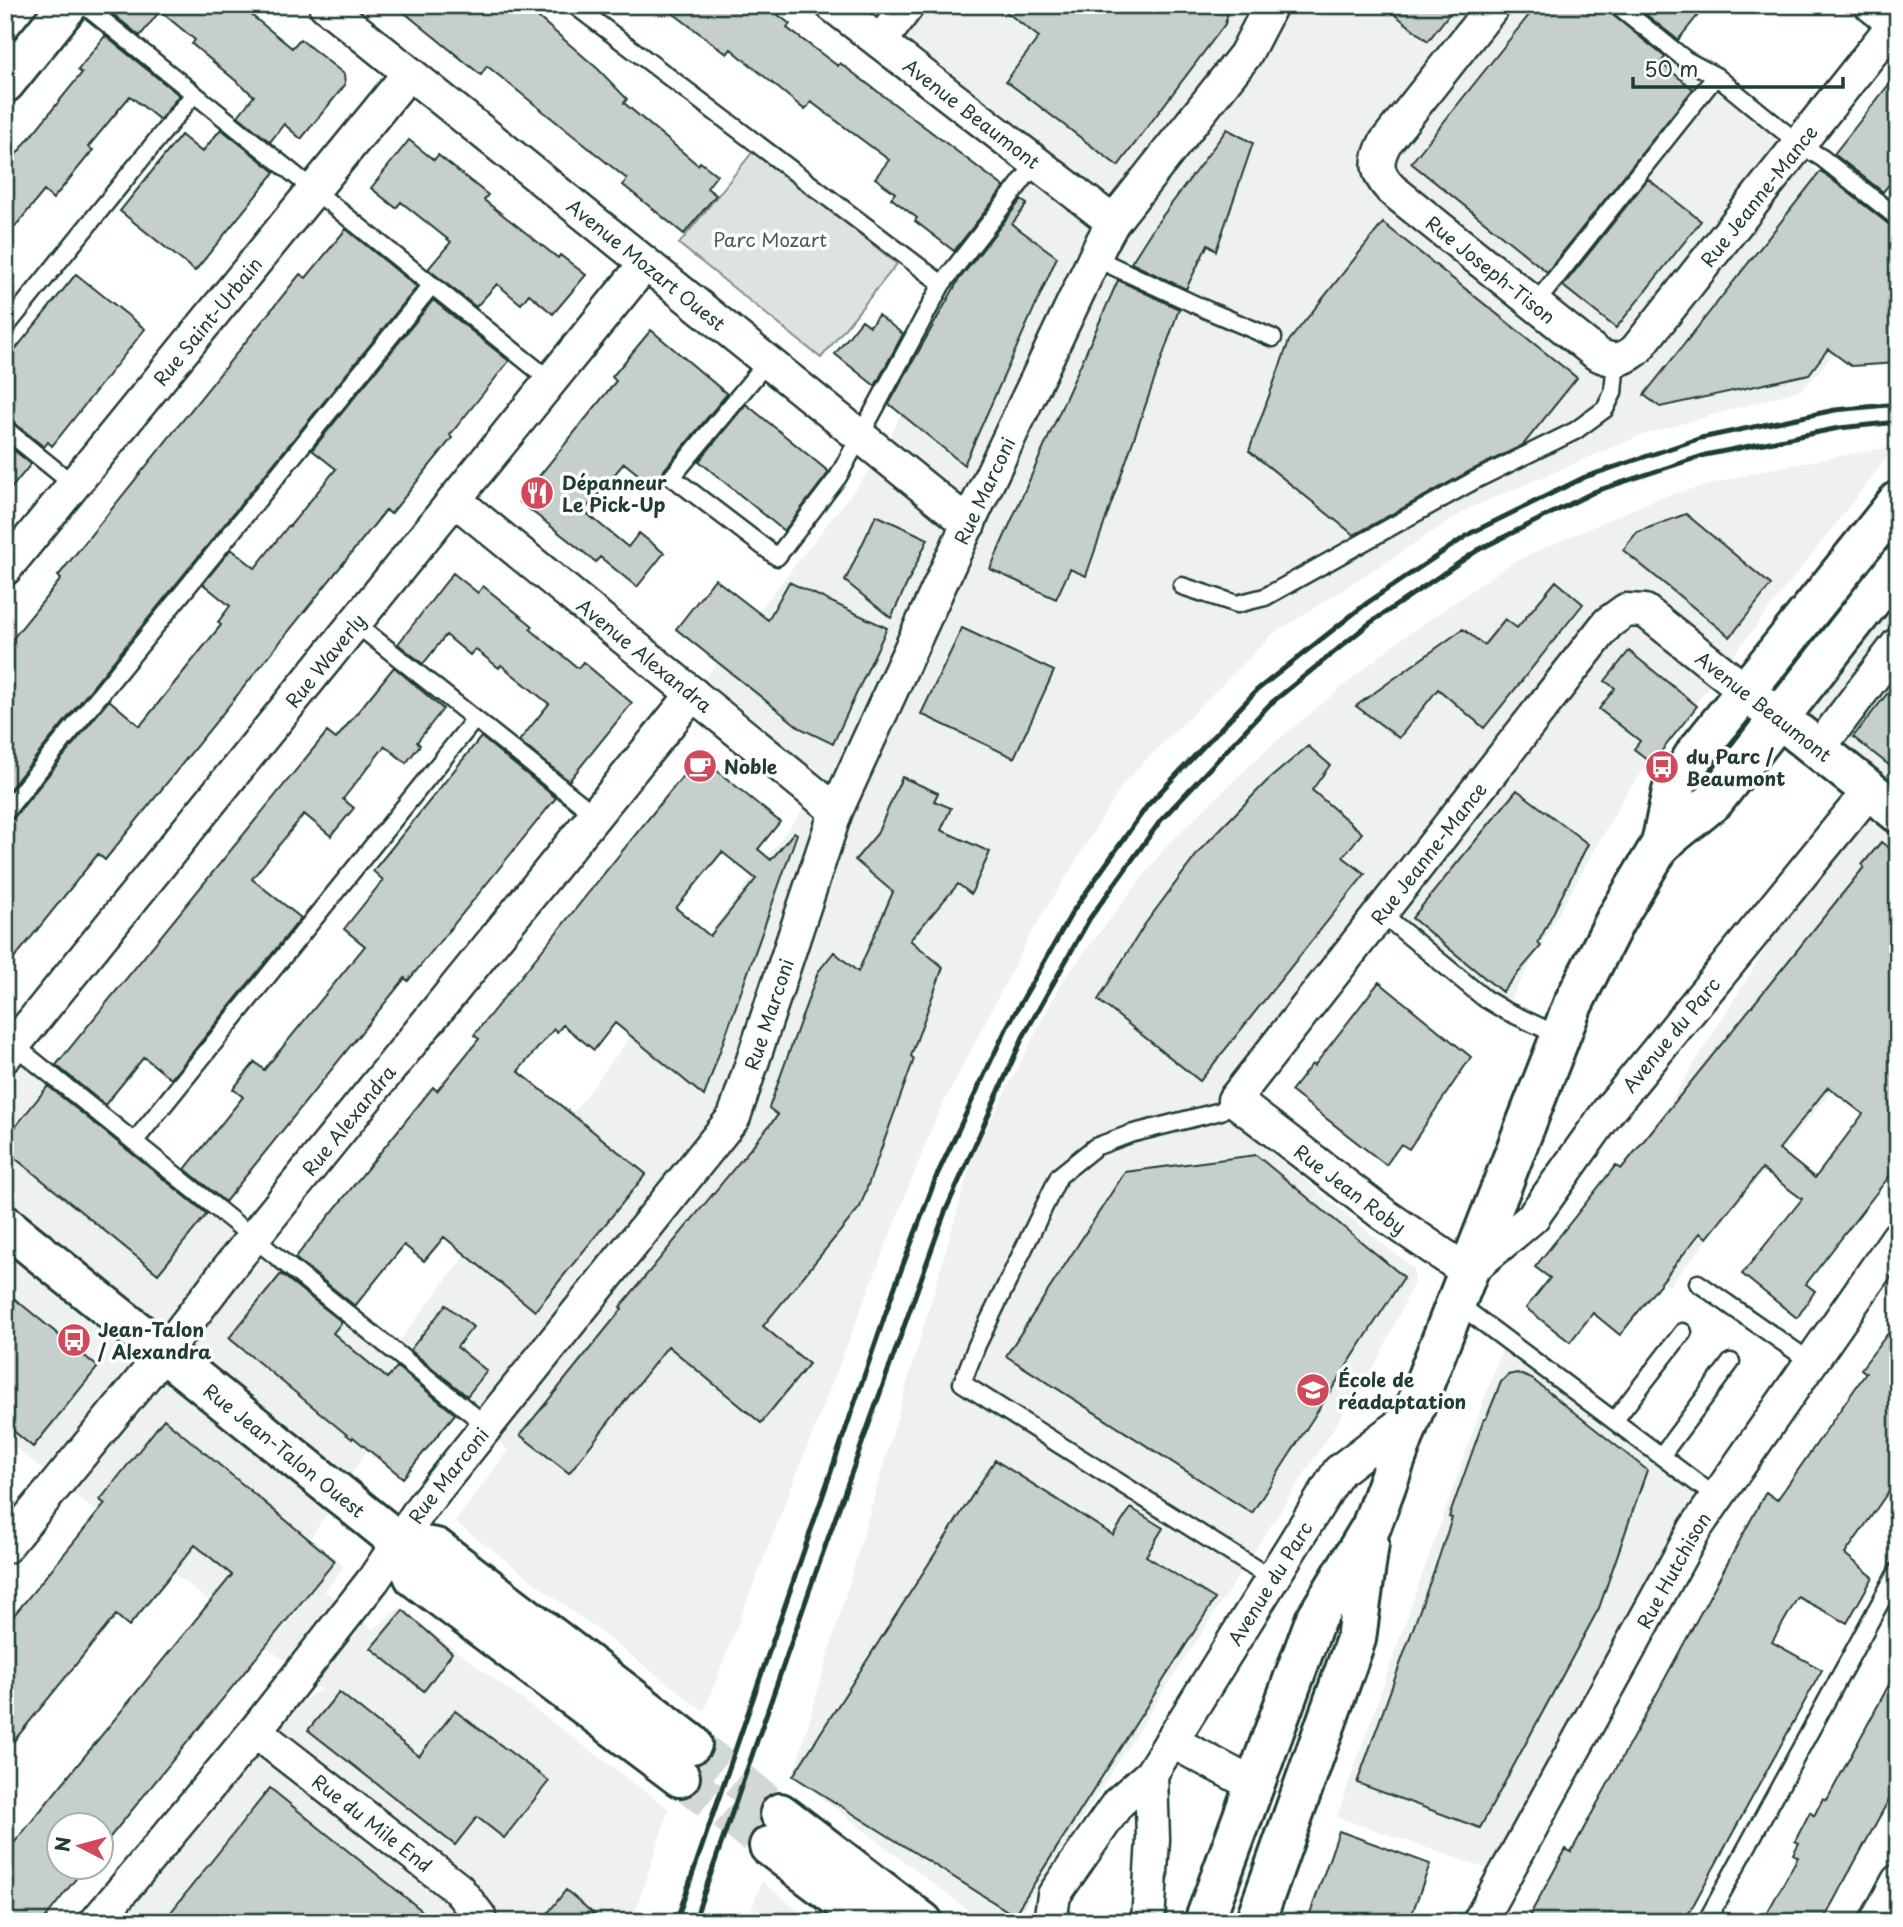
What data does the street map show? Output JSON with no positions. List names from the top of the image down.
{
  "streets": {
    "main road": ["Avenue Beaumont", "Avenue du Parc", "Rue Jean-Talon Ouest"],
    "street": [
      "Rue Jeanne-Mance",
      "Avenue Mozart Ouest",
      "Rue Joseph-Tison",
      "Rue Saint-Urbain",
      "Rue Marconi",
      "Avenue Alexandra",
      "Rue Waverly",
      "Rue Alexandra",
      "Rue Jean Roby",
      "Rue Hutchison",
      "Rue du Mile End"
    ]
  },
  "crossings": [
    ["Avenue Beaumont", "Rue Jeanne-Mance"],
    ["Avenue Beaumont", "Rue Marconi"],
    ["Avenue Beaumont", "Avenue du Parc"],
    ["Rue Jeanne-Mance", "Rue Joseph-Tison"],
    ["Rue Jeanne-Mance", "Rue Jean Roby"],
    ["Avenue Mozart Ouest", "Rue Saint-Urbain"],
    ["Avenue Mozart Ouest", "Rue Marconi"],
    ["Avenue Mozart Ouest", "Rue Waverly"],
    ["Rue Marconi", "Avenue Alexandra"],
    ["Rue Marconi", "Rue Jean-Talon Ouest"],
    ["Rue Marconi", "Rue du Mile End"],
    ["Avenue Alexandra", "Rue Waverly"],
    ["Avenue Alexandra", "Rue Alexandra"],
    ["Avenue du Parc", "Rue Jean Roby"],
    ["Rue Alexandra", "Rue Jean-Talon Ouest"]
  ],
  "parks": ["Parc Mozart"],
  "places": {
    "restaurant": ["Dépanneur Le Pick-Up"],
    "cafe": ["Noble"],
    "bus stop": ["du Parc / Beaumont", "Jean-Talon / Alexandra"],
    "school or university": ["École de réadaptation"]
  },
  "scale_bar": "50 m",
  "north": "left"
}
